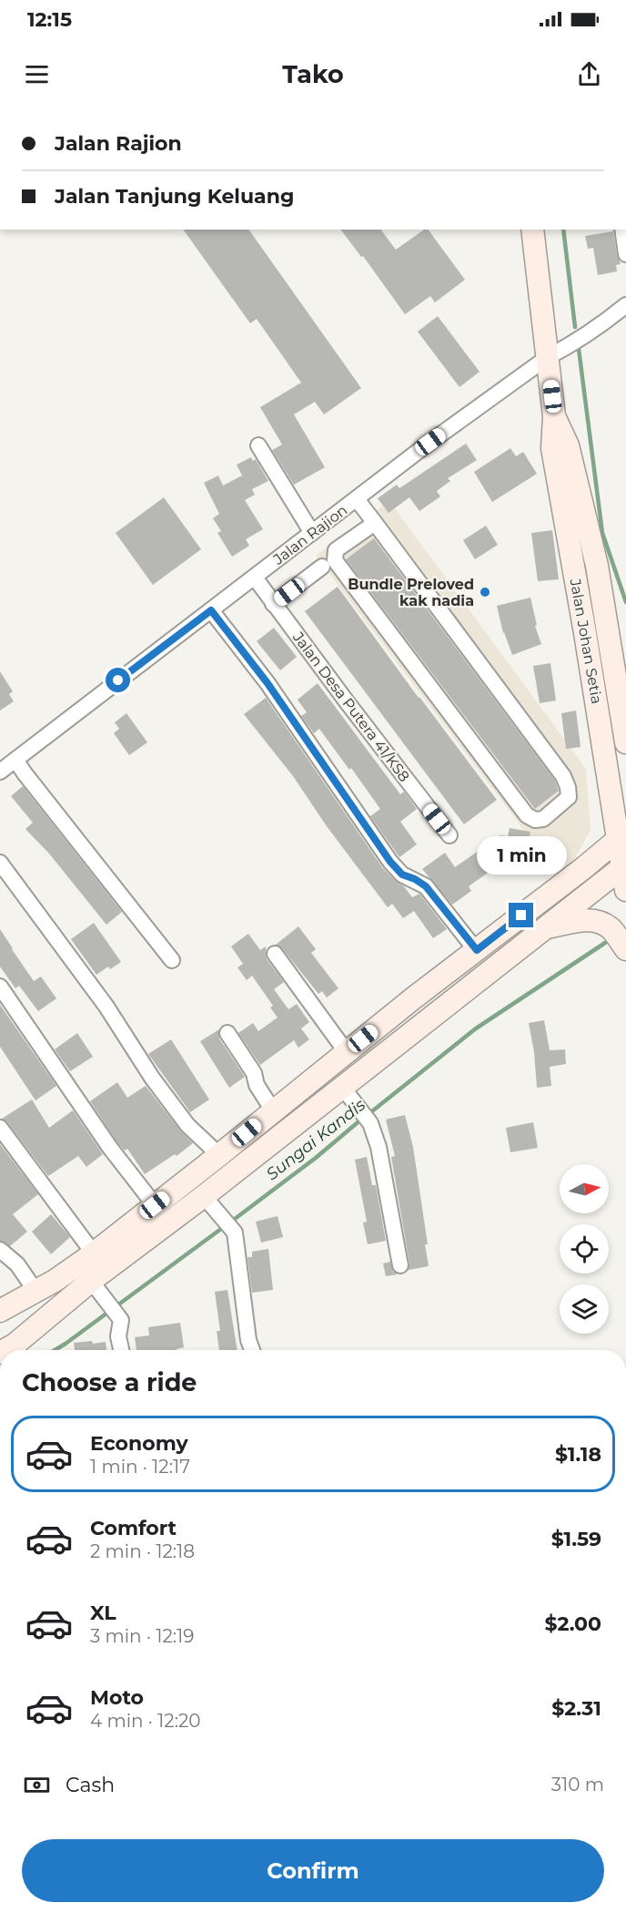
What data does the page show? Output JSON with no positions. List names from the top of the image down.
{
  "streets": {
    "main road": ["Jalan Johan Setia"],
    "street": ["Jalan Rajion", "Jalan Desa Putera 41/KS8"]
  },
  "crossings": [
    ["Jalan Rajion", "Jalan Johan Setia"],
    ["Jalan Rajion", "Jalan Desa Putera 41/KS8"]
  ],
  "water": ["Sungai Kandis"],
  "places": ["Bundle Preloved kak nadia"],
  "north": "right",
  "page": {
    "status": "12:15",
    "header": "Tako",
    "banner": ["Jalan Rajion", "Jalan Tanjung Keluang"],
    "bubble": "1 min",
    "heading": "Choose a ride",
    "list": [
      {
        "name": "Economy",
        "note": "1 min · 12:17",
        "value": "$1.18"
      },
      {
        "name": "Comfort",
        "note": "2 min · 12:18",
        "value": "$1.59"
      },
      {
        "name": "XL",
        "note": "3 min · 12:19",
        "value": "$2.00"
      },
      {
        "name": "Moto",
        "note": "4 min · 12:20",
        "value": "$2.31"
      }
    ],
    "pay": ["Cash", "310 m"],
    "buttons": "Confirm"
  }
}
